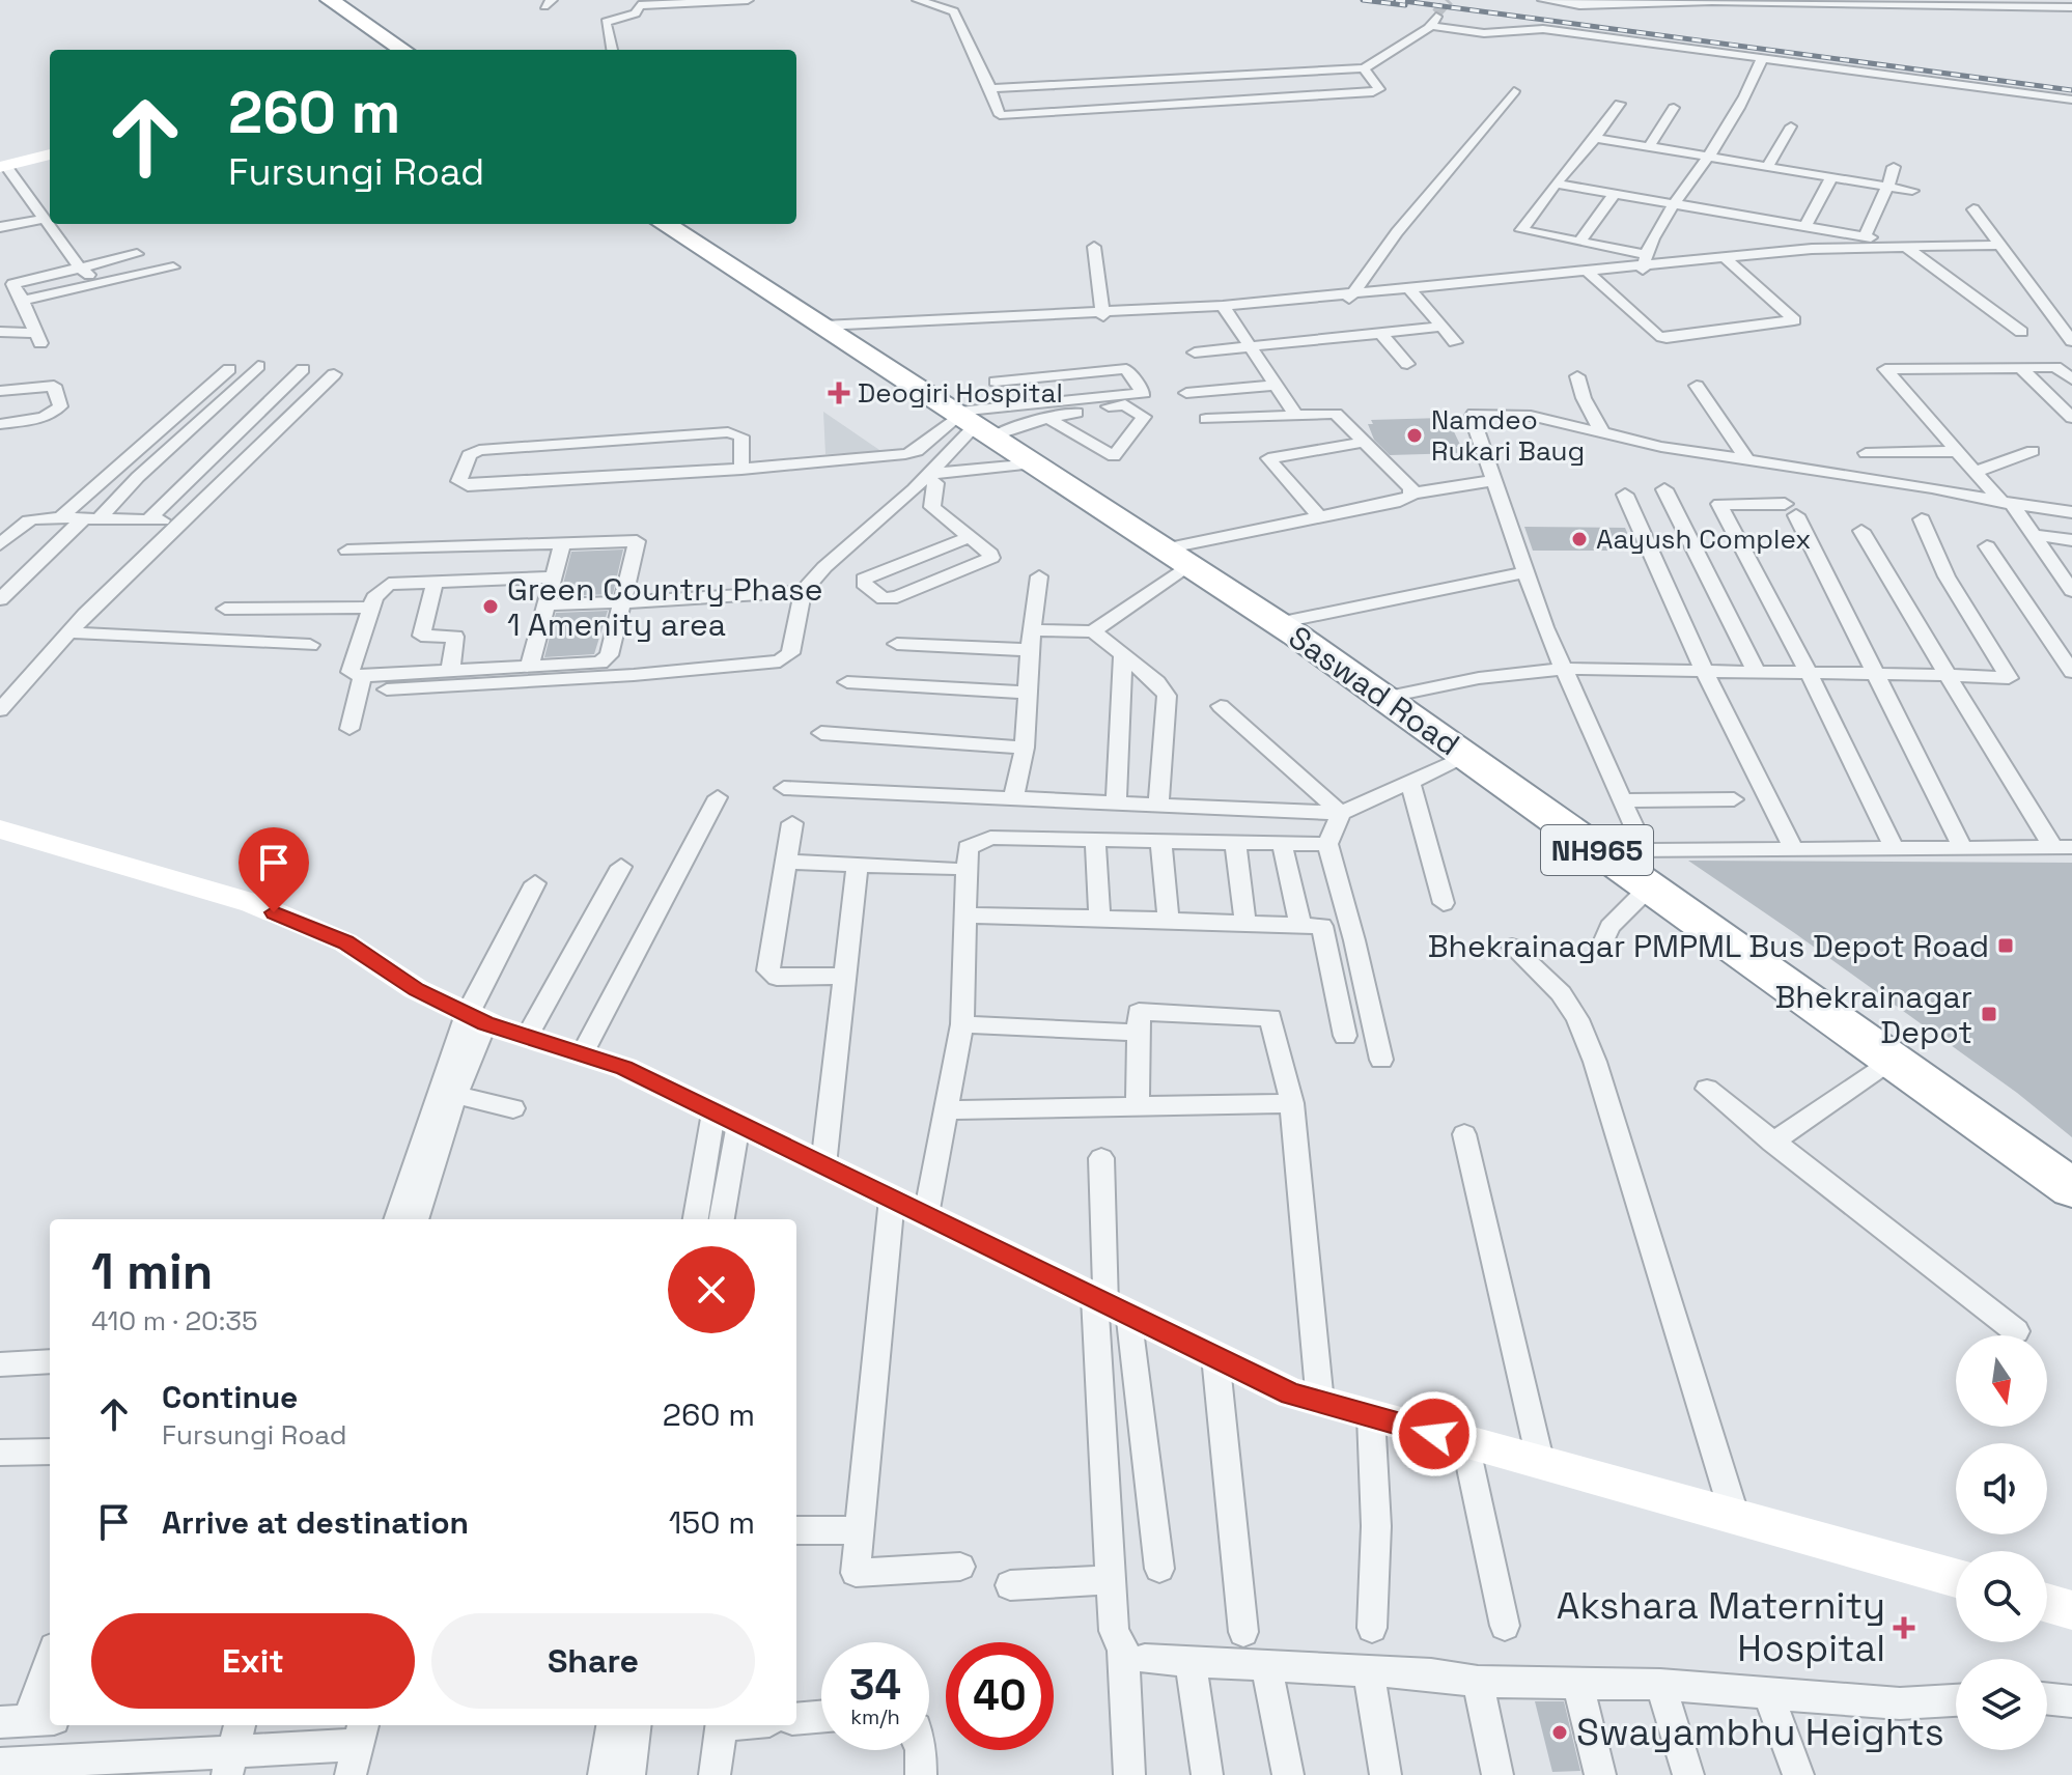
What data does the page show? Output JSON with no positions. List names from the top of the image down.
{
  "streets": {
    "highway": ["Saswad Road", "NH965"]
  },
  "places": {
    "health": ["Deogiri Hospital", "Akshara Maternity Hospital"],
    "other": [
      "Namdeo Rukari Baug",
      "Aayush Complex",
      "Green Country Phase 1 Amenity area",
      "Swayambhu Heights"
    ],
    "transit": ["Bhekrainagar PMPML Bus Depot Road", "Bhekrainagar Depot"]
  },
  "north": "bottom",
  "page": {
    "turn": ["260 m", "Fursungi Road"],
    "heading": ["1 min", "410 m · 20:35"],
    "list": [
      {
        "name": "Continue",
        "note": "Fursungi Road",
        "value": "260 m"
      },
      {
        "name": "Arrive at destination",
        "value": "150 m"
      }
    ],
    "buttons": ["Exit", "Share"],
    "speed": "34 km/h",
    "limit": "40"
  }
}
